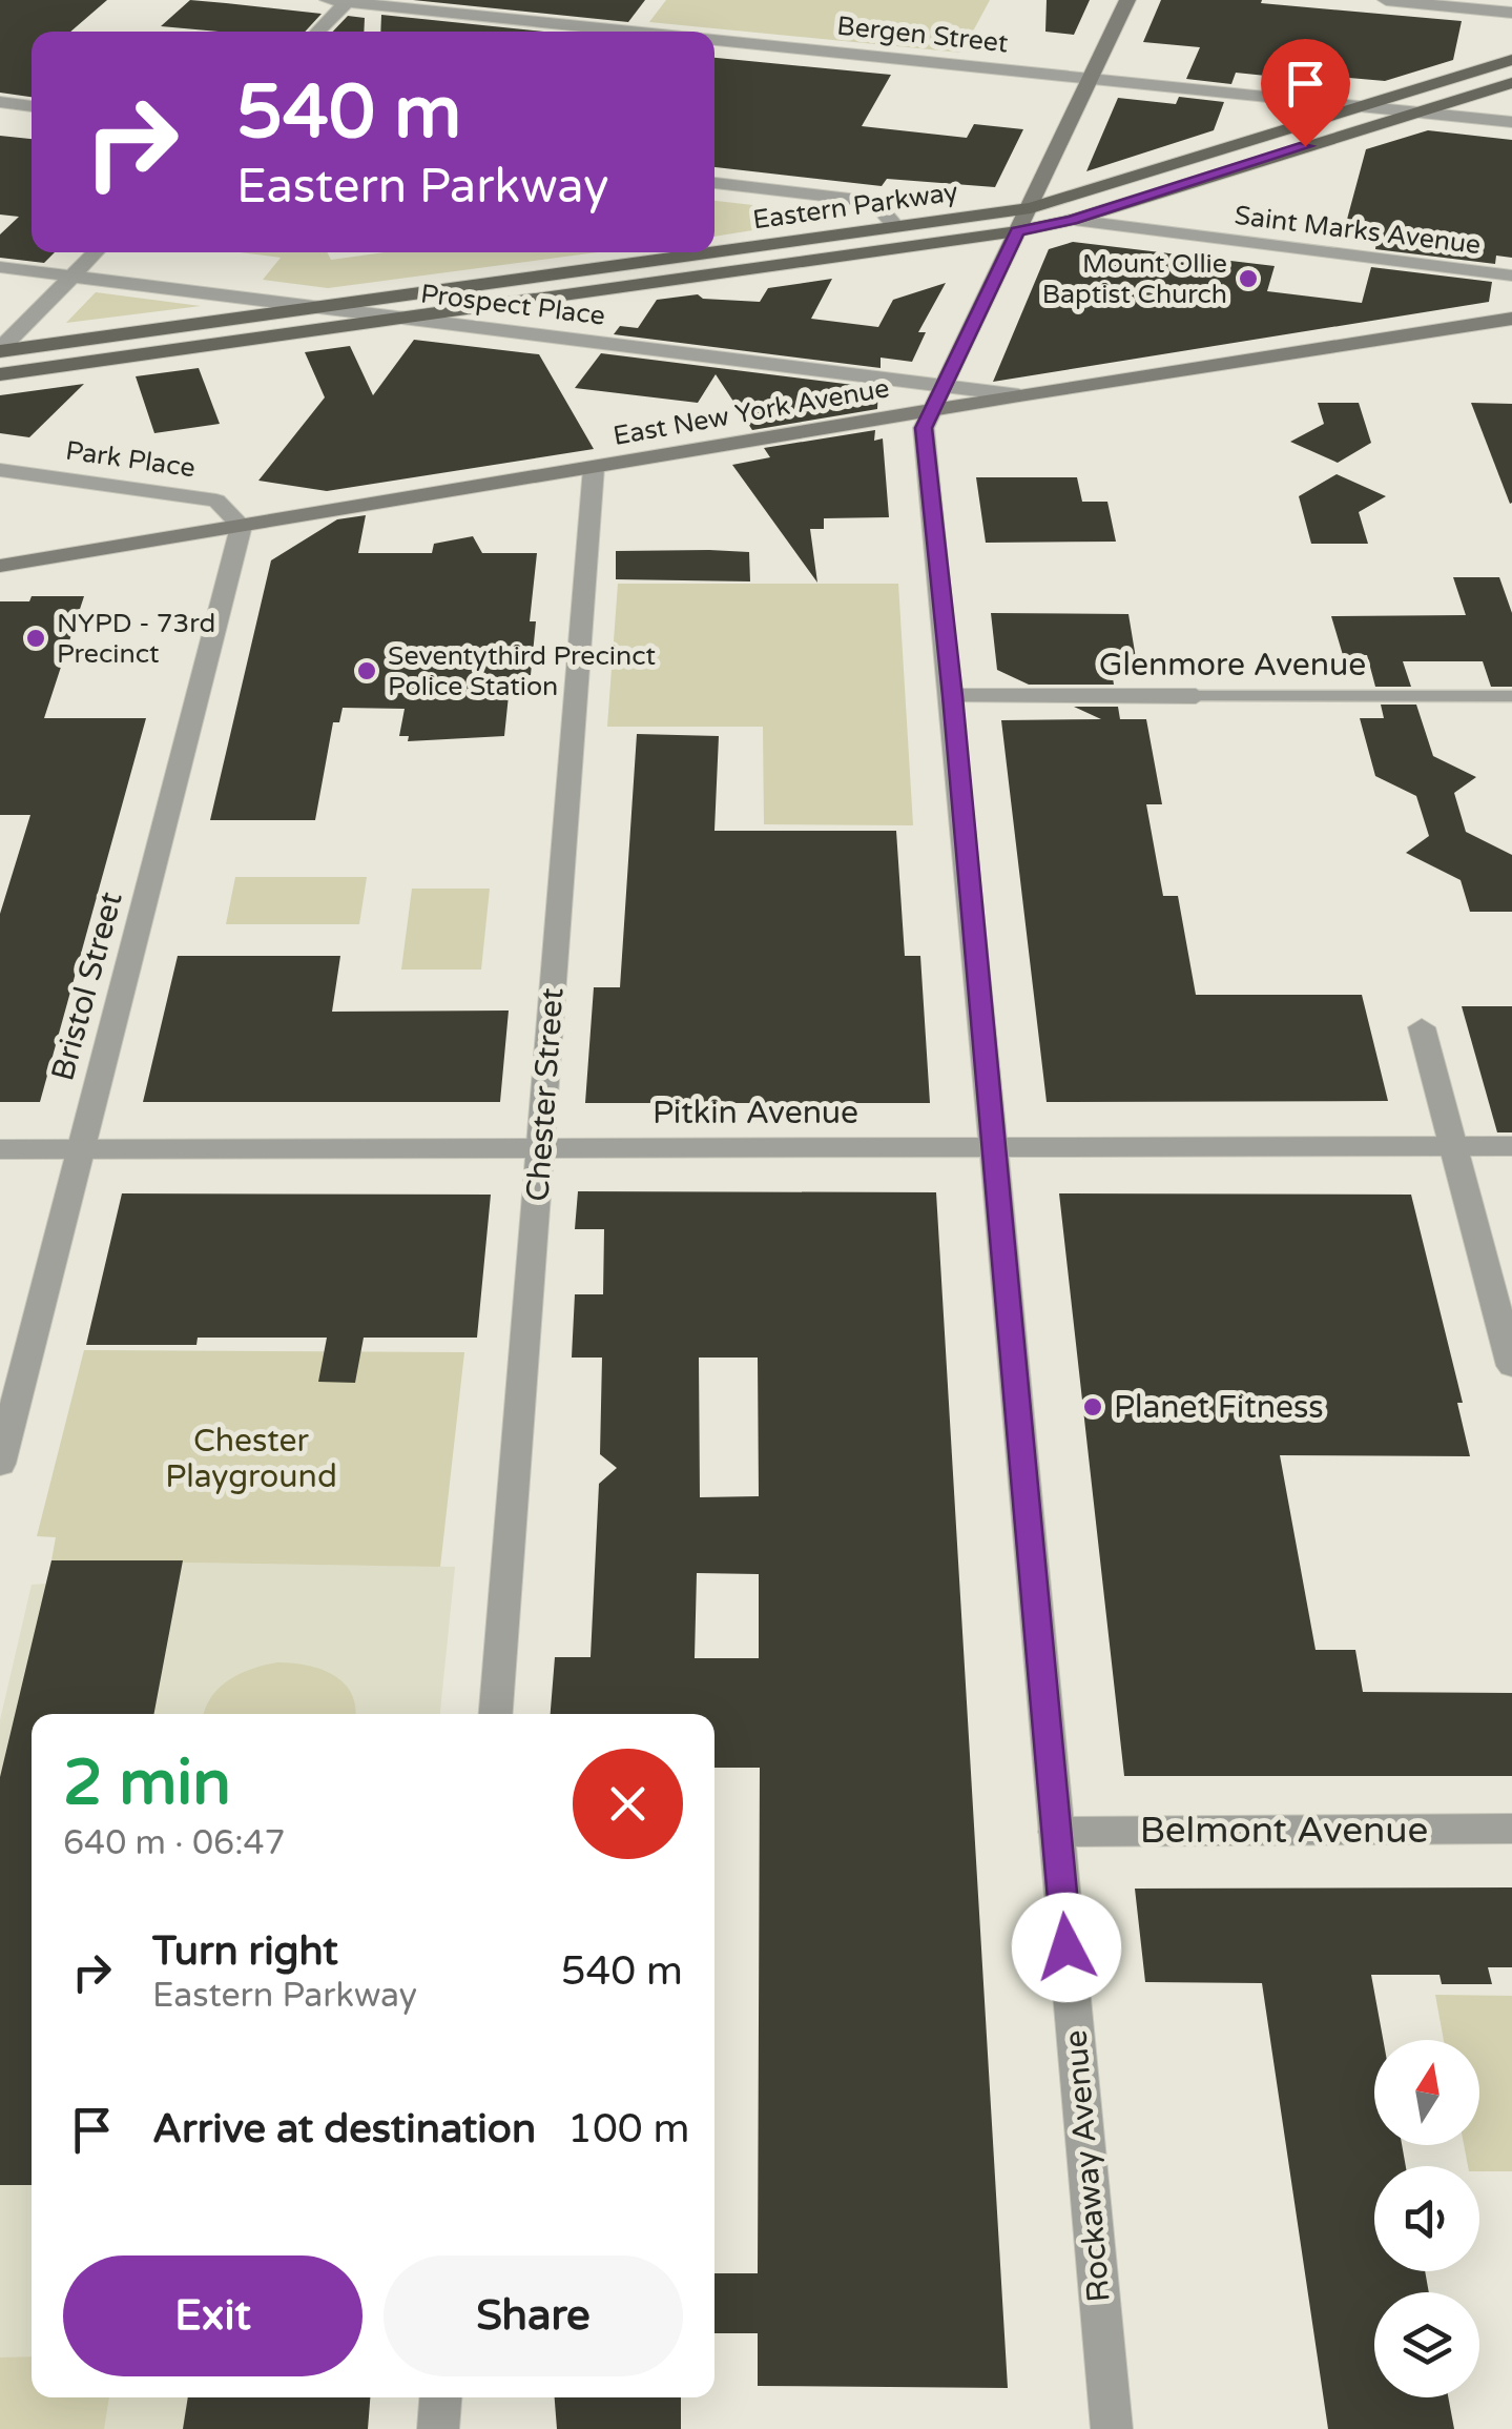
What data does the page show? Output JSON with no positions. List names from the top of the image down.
{
  "streets": {
    "main road": ["Eastern Parkway", "East New York Avenue", "Rockaway Avenue"],
    "street": [
      "Bergen Street",
      "Saint Marks Avenue",
      "Prospect Place",
      "Park Place",
      "Glenmore Avenue",
      "Bristol Street",
      "Chester Street",
      "Pitkin Avenue",
      "Belmont Avenue"
    ]
  },
  "crossings": [
    ["Bergen Street", "Eastern Parkway"],
    ["Bergen Street", "Rockaway Avenue"],
    ["Eastern Parkway", "Saint Marks Avenue"],
    ["Eastern Parkway", "Prospect Place"],
    ["Eastern Parkway", "Rockaway Avenue"],
    ["Prospect Place", "East New York Avenue"],
    ["Prospect Place", "Rockaway Avenue"],
    ["East New York Avenue", "Park Place"],
    ["East New York Avenue", "Bristol Street"],
    ["East New York Avenue", "Chester Street"],
    ["East New York Avenue", "Rockaway Avenue"],
    ["Park Place", "Bristol Street"],
    ["Glenmore Avenue", "Rockaway Avenue"],
    ["Bristol Street", "Pitkin Avenue"],
    ["Chester Street", "Pitkin Avenue"],
    ["Pitkin Avenue", "Rockaway Avenue"],
    ["Belmont Avenue", "Rockaway Avenue"]
  ],
  "parks": ["Chester Playground"],
  "places": [
    "Mount Ollie Baptist Church",
    "NYPD - 73rd Precinct",
    "Seventythird Precinct Police Station",
    "Planet Fitness"
  ],
  "north": "top",
  "page": {
    "turn": ["540 m", "Eastern Parkway"],
    "heading": ["2 min", "640 m · 06:47"],
    "list": [
      {
        "name": "Turn right",
        "note": "Eastern Parkway",
        "value": "540 m"
      },
      {
        "name": "Arrive at destination",
        "value": "100 m"
      }
    ],
    "buttons": ["Exit", "Share"]
  }
}
